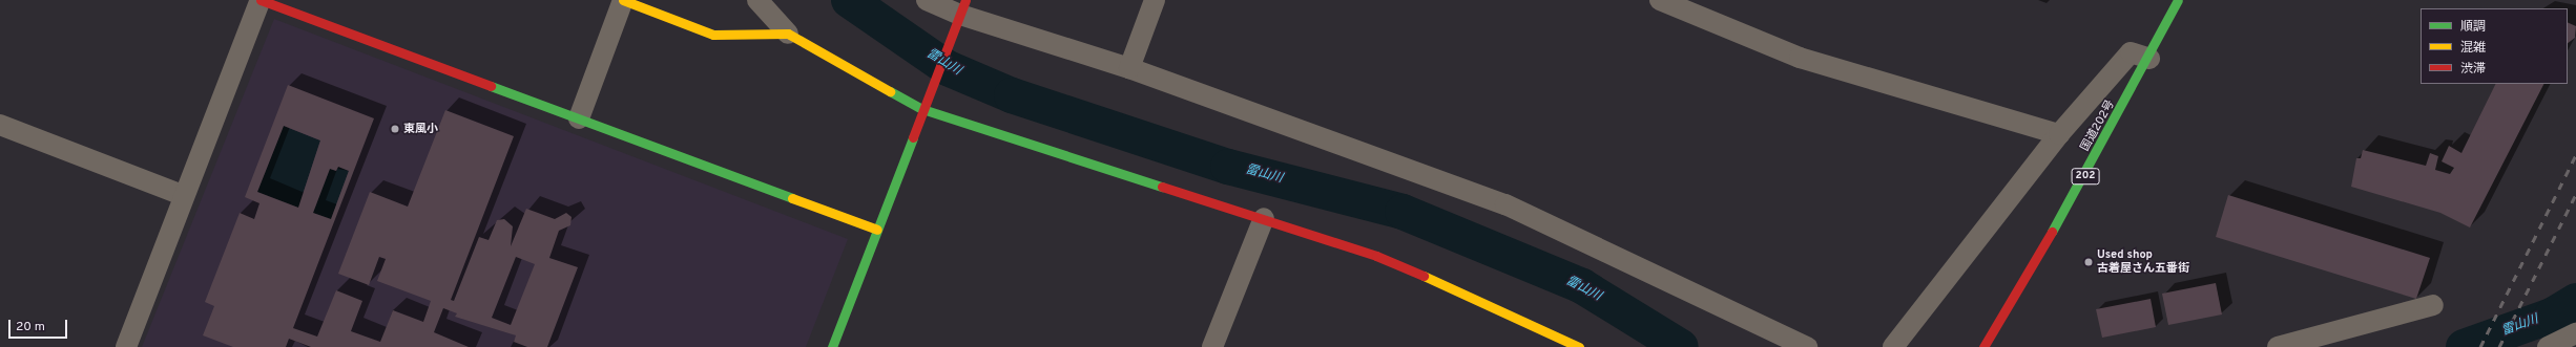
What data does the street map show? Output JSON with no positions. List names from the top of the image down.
{
  "streets": {
    "main road": ["国道202号", "202"]
  },
  "water": ["雷山川"],
  "places": ["東風小", "Used shop 古着屋さん五番街"],
  "legend": ["順調", "混雑", "渋滞"],
  "scale_bar": "20 m"
}
